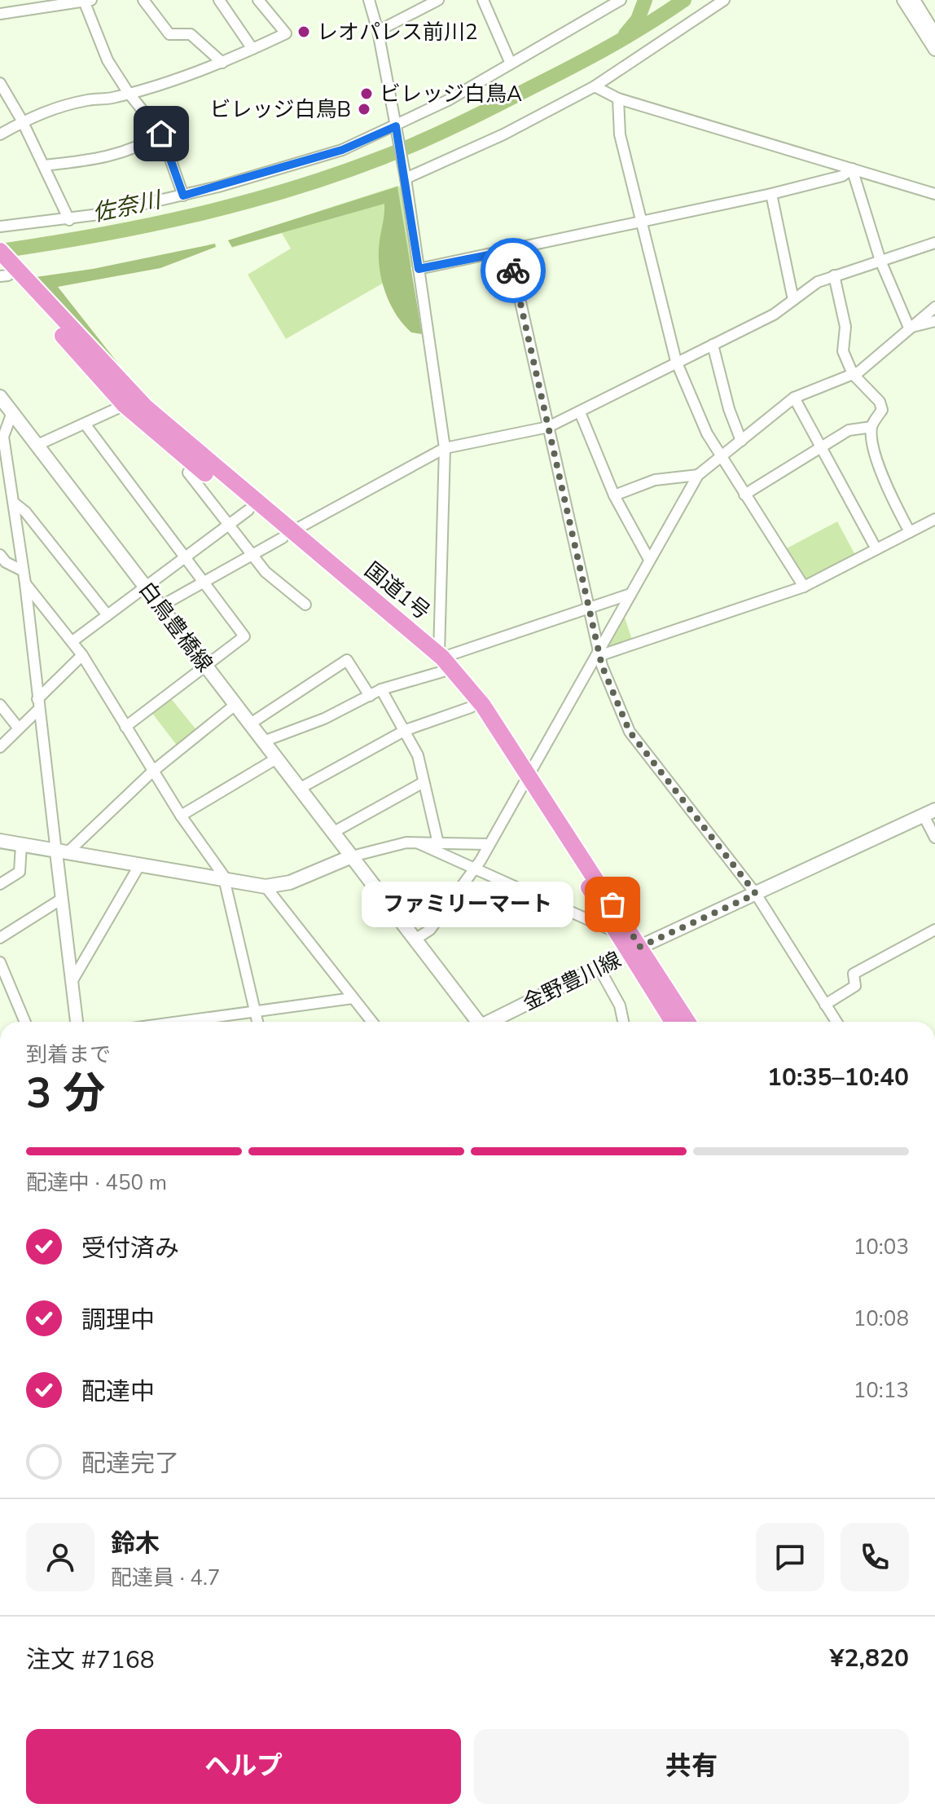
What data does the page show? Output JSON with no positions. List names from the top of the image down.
{
  "streets": {
    "highway": ["国道1号"],
    "main road": ["白鳥豊橋線", "金野豊川線"]
  },
  "crossings": [
    ["国道1号", "金野豊川線"],
    ["白鳥豊橋線", "金野豊川線"]
  ],
  "water": ["佐奈川"],
  "places": [
    "レオパレス前川2",
    "ビレッジ白鳥A",
    "ビレッジ白鳥B",
    "ファミリーマート"
  ],
  "page": {
    "bubble": "ファミリーマート",
    "heading": ["3 分", "到着まで", "10:35–10:40"],
    "panel": [
      "鈴木",
      "配達員 · 4.7",
      "注文 #7168",
      "¥2,820"
    ],
    "bar": "配達中 · 450 m",
    "list": [
      ["受付済み", "10:03"],
      ["調理中", "10:08"],
      ["配達中", "10:13"],
      "配達完了"
    ],
    "buttons": ["ヘルプ", "共有"]
  }
}
